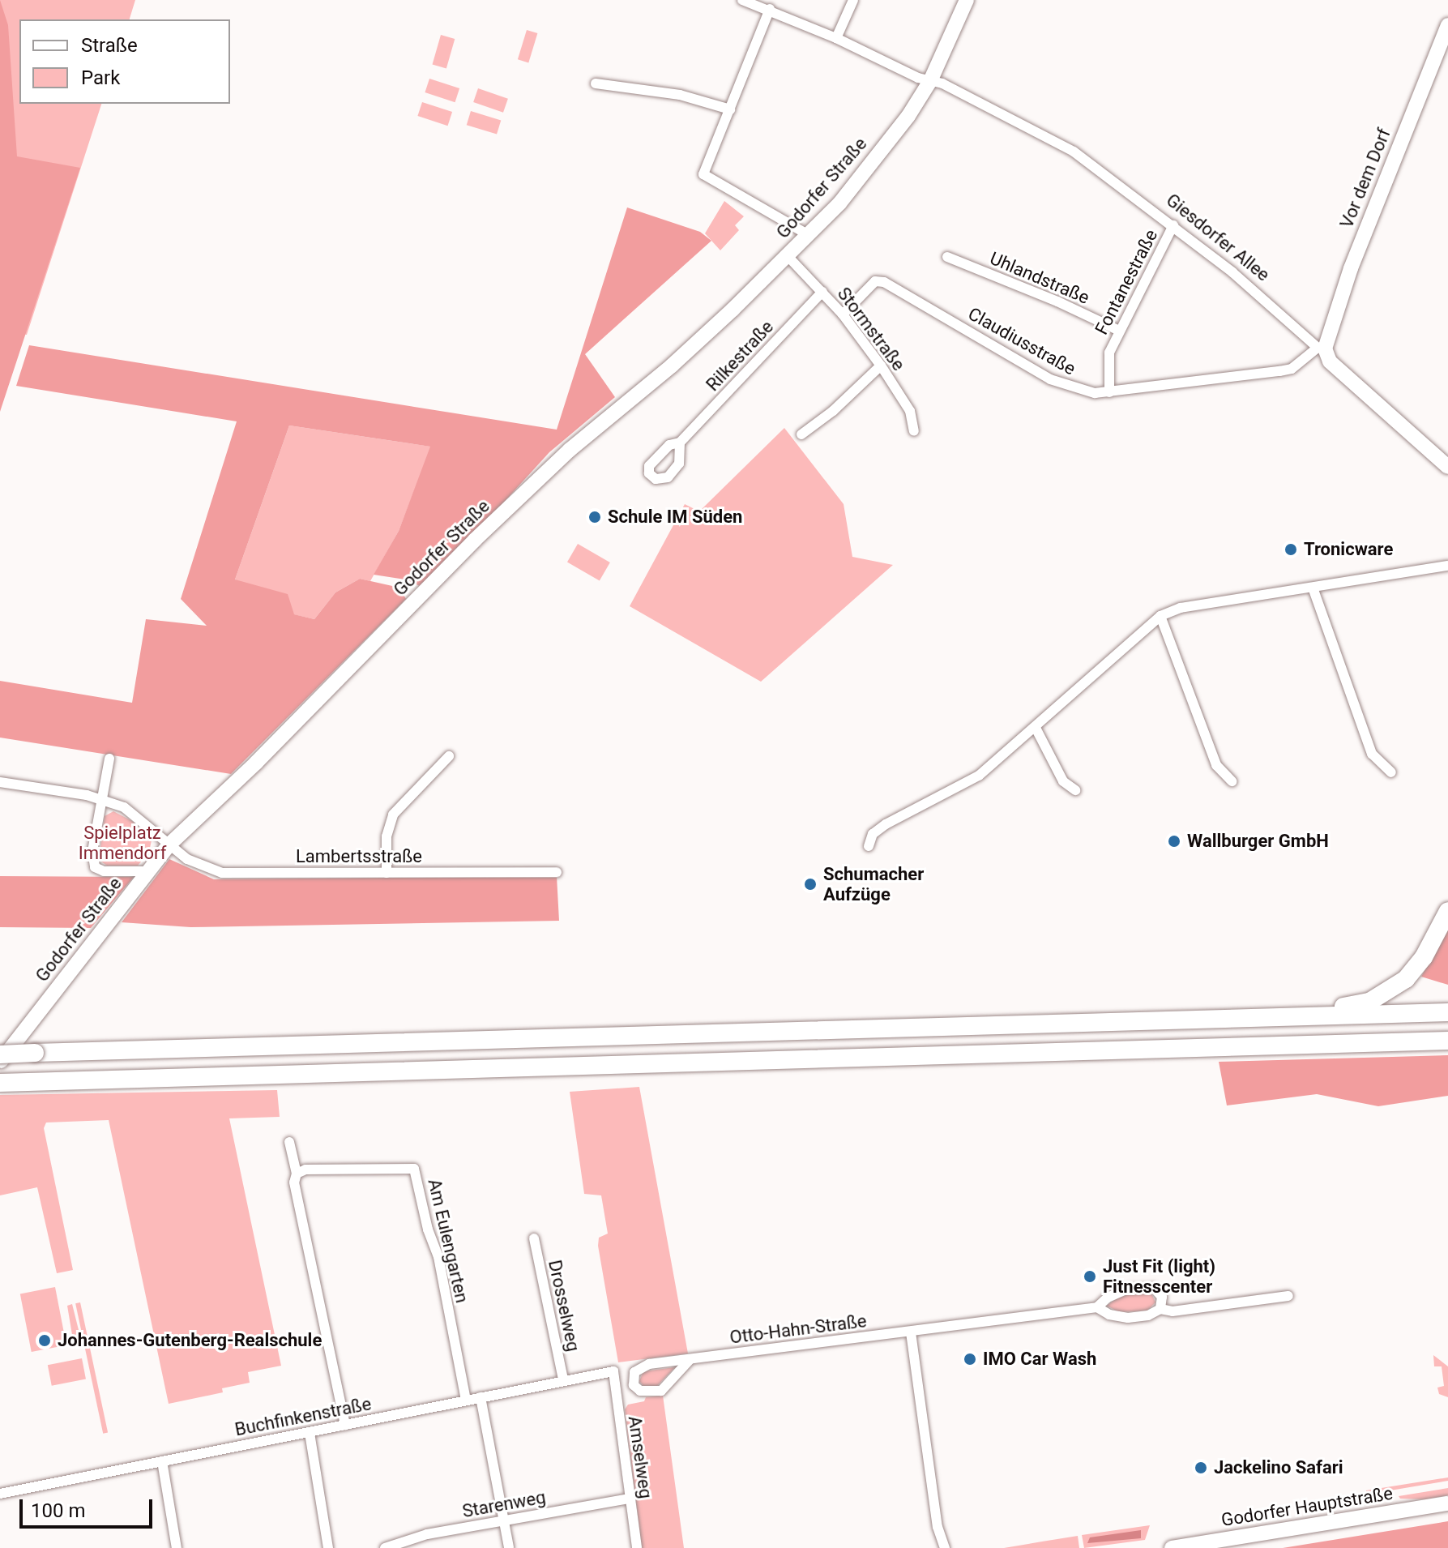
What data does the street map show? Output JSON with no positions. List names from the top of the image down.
{
  "streets": {
    "street": [
      "Vor dem Dorf",
      "Godorfer Straße",
      "Giesdorfer Allee",
      "Uhlandstraße",
      "Fontanestraße",
      "Stormstraße",
      "Claudiusstraße",
      "Rilkestraße",
      "Lambertsstraße",
      "Am Eulengarten",
      "Drosselweg",
      "Otto-Hahn-Straße",
      "Buchfinkenstraße",
      "Amselweg",
      "Starenweg",
      "Godorfer Hauptstraße"
    ]
  },
  "crossings": [
    ["Vor dem Dorf", "Giesdorfer Allee"],
    ["Vor dem Dorf", "Claudiusstraße"],
    ["Godorfer Straße", "Giesdorfer Allee"],
    ["Godorfer Straße", "Stormstraße"],
    ["Godorfer Straße", "Lambertsstraße"],
    ["Giesdorfer Allee", "Fontanestraße"],
    ["Giesdorfer Allee", "Claudiusstraße"],
    ["Uhlandstraße", "Fontanestraße"],
    ["Fontanestraße", "Claudiusstraße"],
    ["Stormstraße", "Claudiusstraße"],
    ["Stormstraße", "Rilkestraße"],
    ["Am Eulengarten", "Buchfinkenstraße"],
    ["Drosselweg", "Buchfinkenstraße"],
    ["Buchfinkenstraße", "Amselweg"],
    ["Amselweg", "Starenweg"]
  ],
  "parks": ["Spielplatz Immendorf"],
  "places": [
    "Schule IM Süden",
    "Tronicware",
    "Wallburger GmbH",
    "Schumacher Aufzüge",
    "Just Fit (light) Fitnesscenter",
    "Johannes-Gutenberg-Realschule",
    "IMO Car Wash",
    "Jackelino Safari"
  ],
  "legend": ["Straße", "Park"],
  "scale_bar": "100 m"
}
